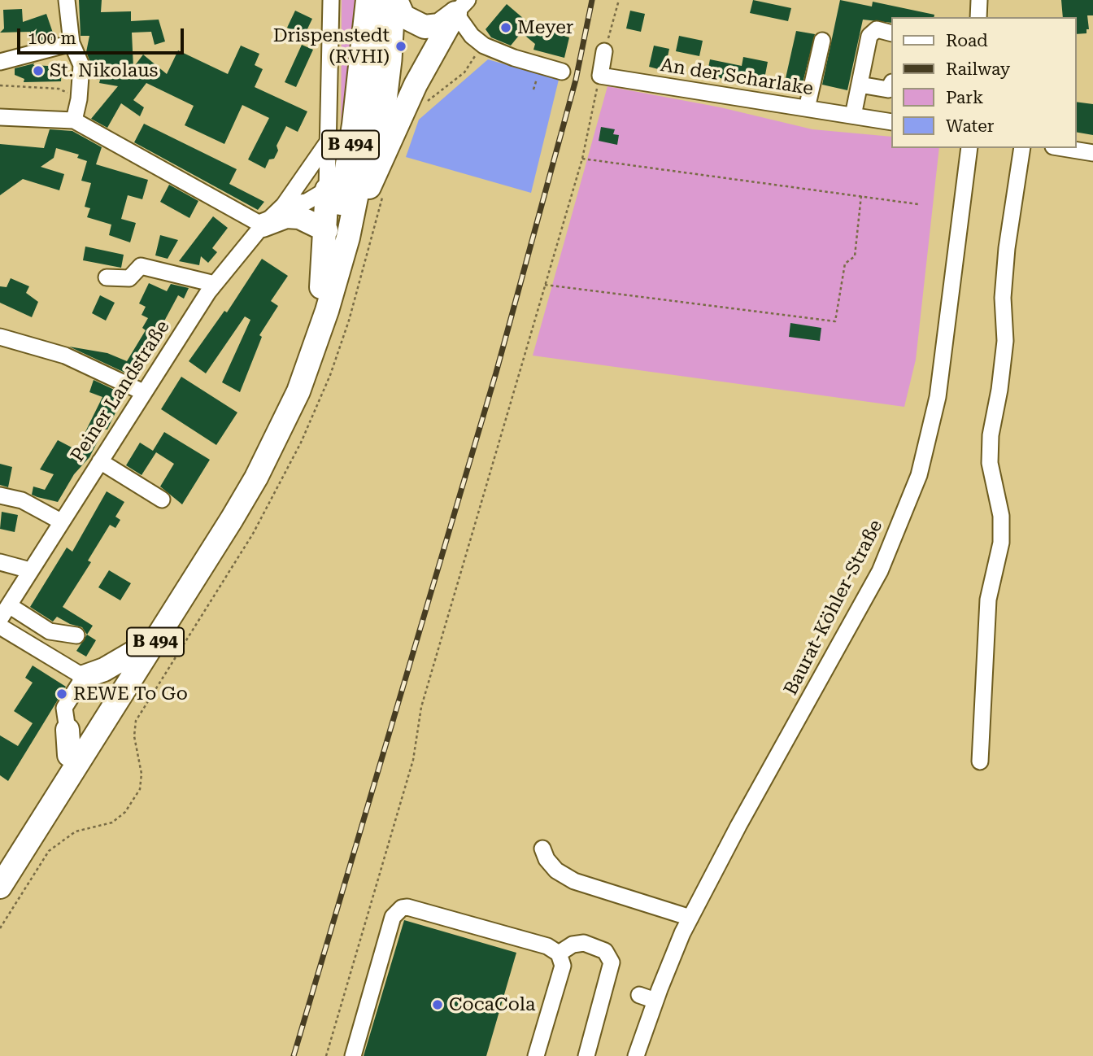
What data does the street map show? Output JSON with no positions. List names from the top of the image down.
{
  "streets": {
    "highway": ["B 494"],
    "street": ["An der Scharlake", "Peiner Landstraße", "Baurat-Köhler-Straße"]
  },
  "places": [
    "Meyer",
    "Drispenstedt (RVHI)",
    "St. Nikolaus",
    "REWE To Go",
    "CocaCola"
  ],
  "legend": [
    "Road",
    "Railway",
    "Park",
    "Water"
  ],
  "scale_bar": "100 m"
}
